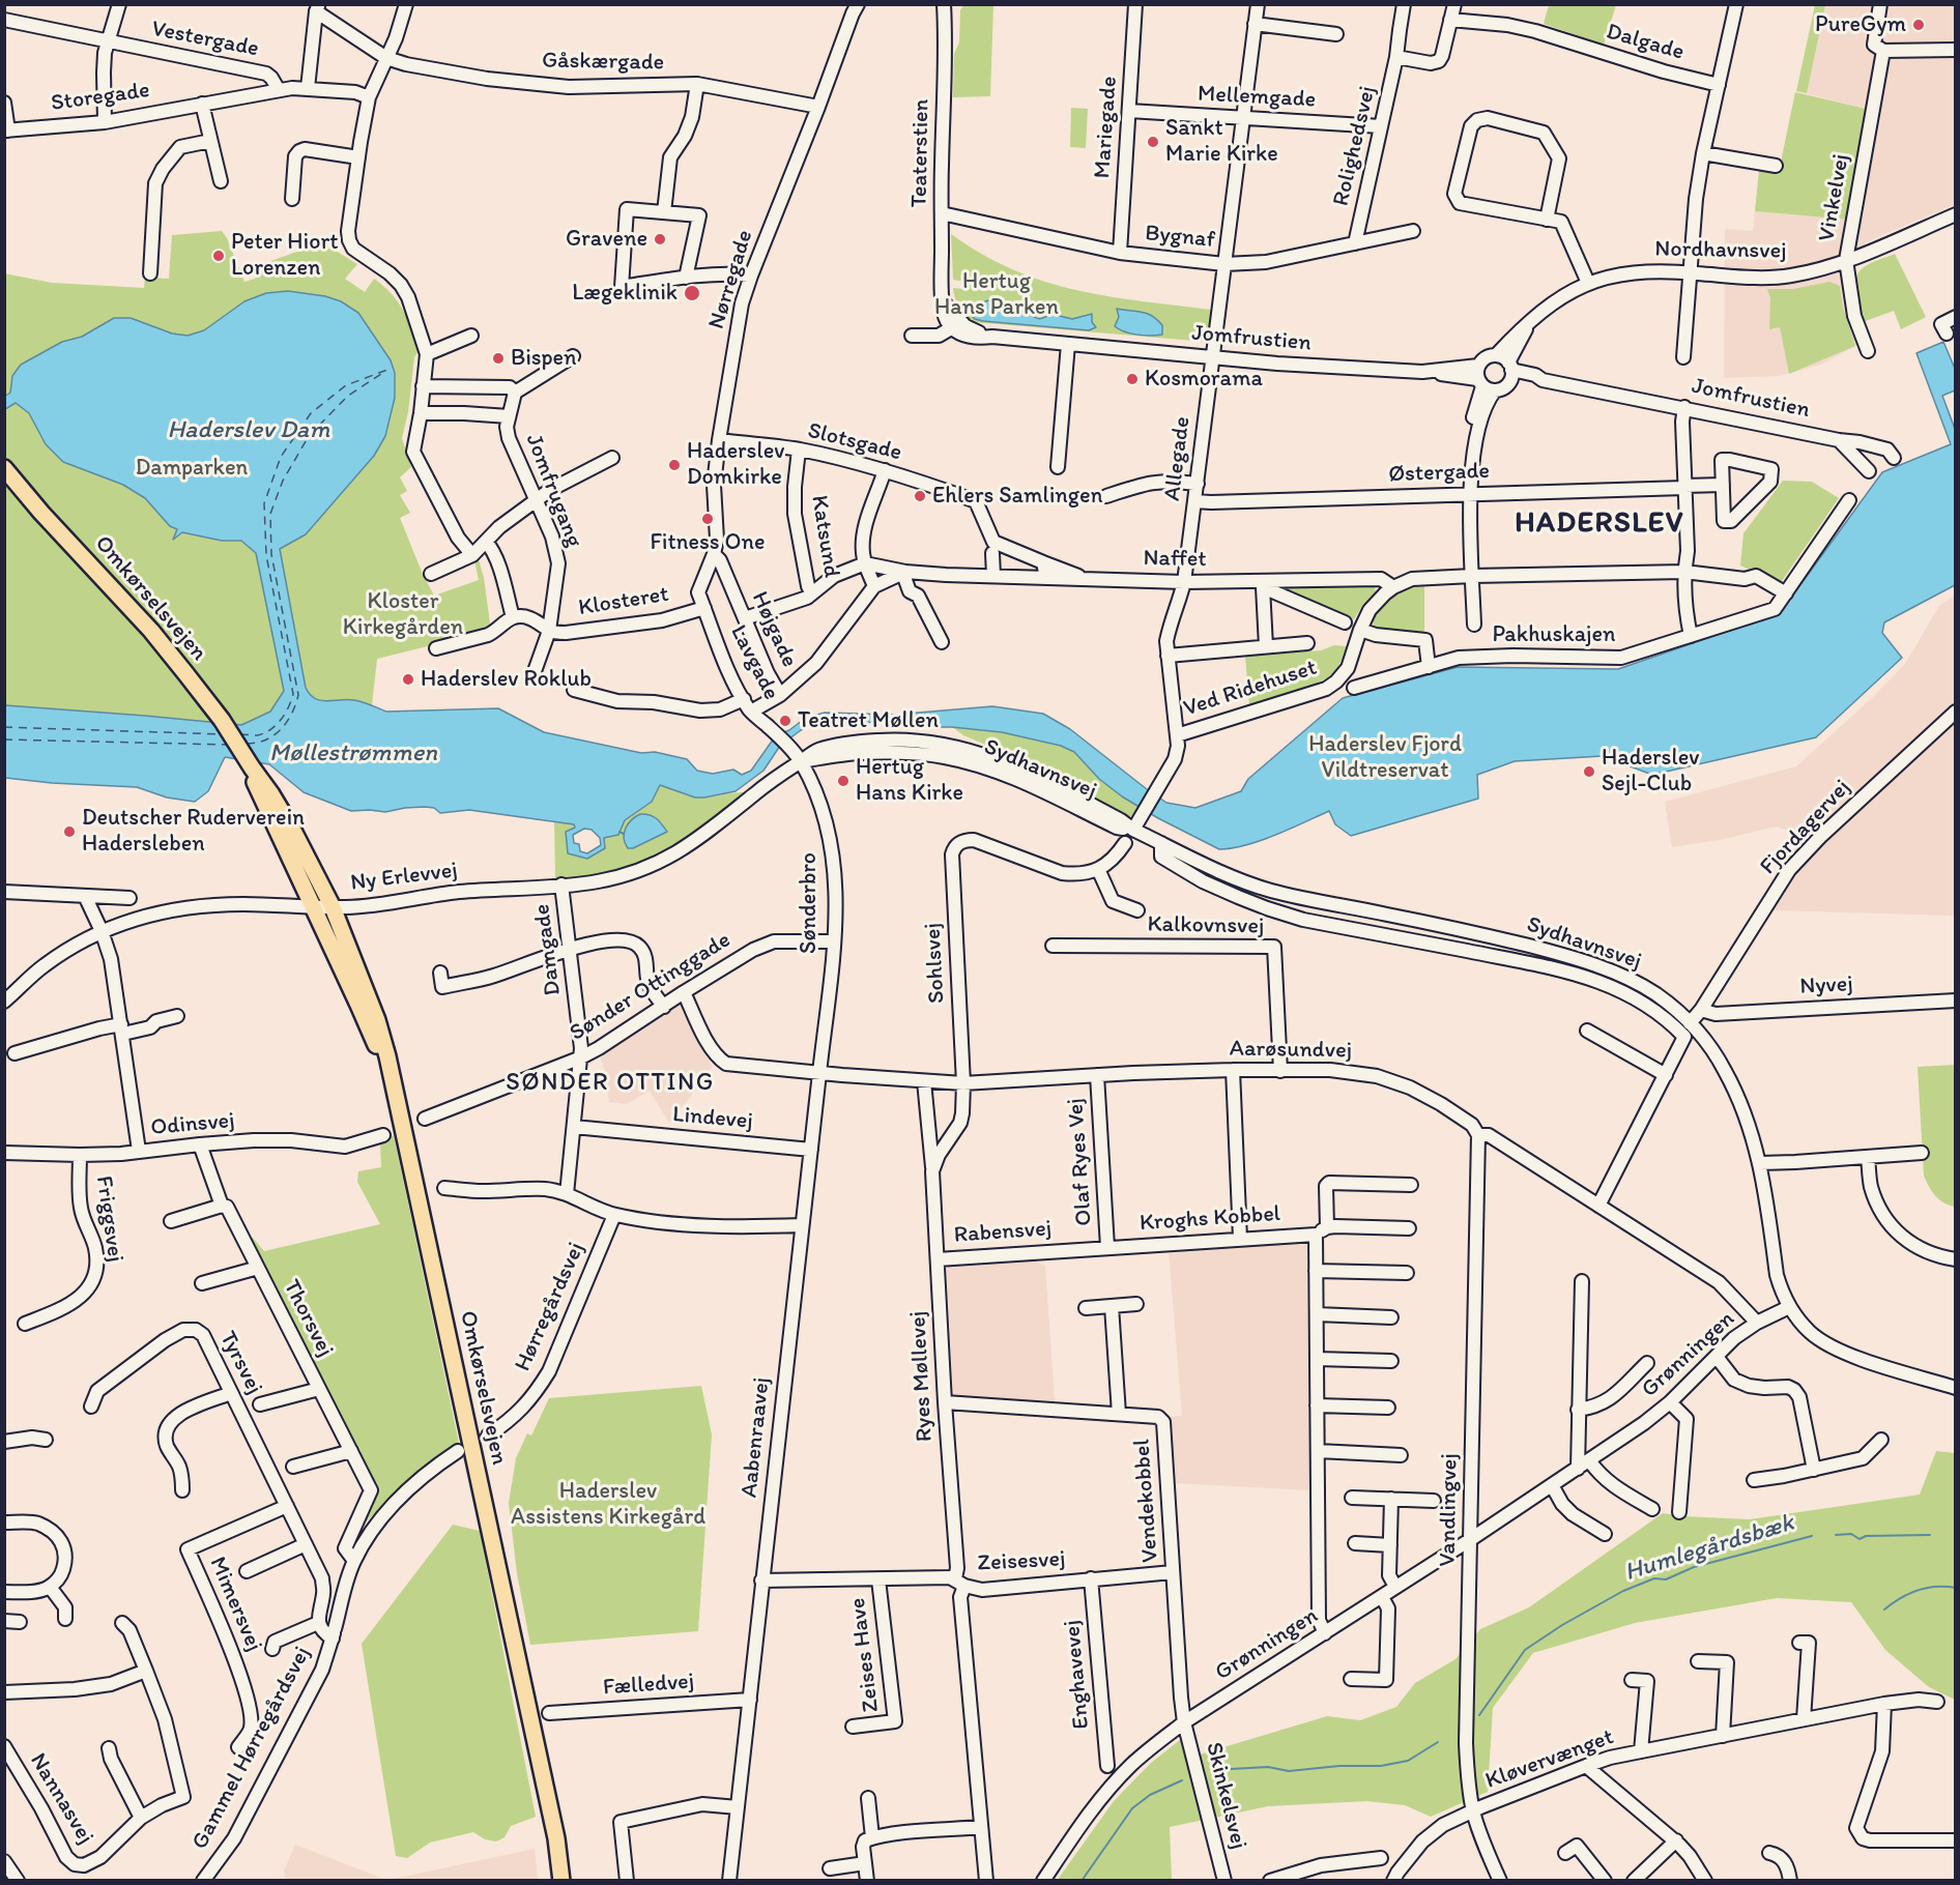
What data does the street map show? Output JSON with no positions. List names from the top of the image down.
{
  "streets": {
    "main road": ["Omkørselsvejen"],
    "street": [
      "Vestergade",
      "Dalgade",
      "Gåskærgade",
      "Storegade",
      "Mellemgade",
      "Mariegade",
      "Rolighedsvej",
      "Teaterstien",
      "Vinkelvej",
      "Bygnaf",
      "Nordhavnsvej",
      "Nørregade",
      "Jomfrustien",
      "Slotsgade",
      "Allegade",
      "Østergade",
      "Jomfrugang",
      "Katsund",
      "Naffet",
      "Klosteret",
      "Højgade",
      "Pakhuskajen",
      "Lavgade",
      "Ved Ridehuset",
      "Sydhavnsvej",
      "Fjordagervej",
      "Ny Erlevvej",
      "Sønderbro",
      "Kalkovnsvej",
      "Damgade",
      "Sohlsvej",
      "Nyvej",
      "Sønder Ottinggade",
      "Aarøsundvej",
      "Lindevej",
      "Odinsvej",
      "Olaf Ryes Vej",
      "Friggsvej",
      "Kroghs Kobbel",
      "Rabensvej",
      "Hørregårdsvej",
      "Thorsvej",
      "Grønningen",
      "Tyrsvej",
      "Ryes Møllevej",
      "Aabenraavej",
      "Vendekobbel",
      "Vandlingvej",
      "Zeisesvej",
      "Mimersvej",
      "Zeises Have",
      "Enghavevej",
      "Fælledvej",
      "Gammel Hørregårdsvej",
      "Kløvervænget",
      "Skinkelsvej",
      "Nannasvej"
    ]
  },
  "crossings": [
    ["Vestergade", "Storegade"],
    ["Gåskærgade", "Nørregade"],
    ["Mellemgade", "Mariegade"],
    ["Mellemgade", "Rolighedsvej"],
    ["Mellemgade", "Allegade"],
    ["Mariegade", "Bygnaf"],
    ["Rolighedsvej", "Bygnaf"],
    ["Teaterstien", "Bygnaf"],
    ["Teaterstien", "Jomfrustien"],
    ["Vinkelvej", "Nordhavnsvej"],
    ["Bygnaf", "Allegade"],
    ["Nordhavnsvej", "Jomfrustien"],
    ["Nørregade", "Slotsgade"],
    ["Nørregade", "Højgade"],
    ["Nørregade", "Lavgade"],
    ["Jomfrustien", "Allegade"],
    ["Slotsgade", "Katsund"],
    ["Slotsgade", "Naffet"],
    ["Allegade", "Østergade"],
    ["Allegade", "Naffet"],
    ["Allegade", "Ved Ridehuset"],
    ["Allegade", "Sydhavnsvej"],
    ["Jomfrugang", "Klosteret"],
    ["Naffet", "Ved Ridehuset"],
    ["Omkørselsvejen", "Ny Erlevvej"],
    ["Klosteret", "Lavgade"],
    ["Højgade", "Lavgade"],
    ["Lavgade", "Sønderbro"],
    ["Sydhavnsvej", "Fjordagervej"],
    ["Sydhavnsvej", "Ny Erlevvej"],
    ["Sydhavnsvej", "Sønderbro"],
    ["Sydhavnsvej", "Grønningen"],
    ["Fjordagervej", "Nyvej"],
    ["Ny Erlevvej", "Sønderbro"],
    ["Ny Erlevvej", "Damgade"],
    ["Sønderbro", "Sønder Ottinggade"],
    ["Sønderbro", "Aarøsundvej"],
    ["Sønderbro", "Aabenraavej"],
    ["Kalkovnsvej", "Aarøsundvej"],
    ["Damgade", "Sønder Ottinggade"],
    ["Damgade", "Lindevej"],
    ["Sohlsvej", "Aarøsundvej"],
    ["Sønder Ottinggade", "Aarøsundvej"],
    ["Aarøsundvej", "Olaf Ryes Vej"],
    ["Aarøsundvej", "Grønningen"],
    ["Aarøsundvej", "Ryes Møllevej"],
    ["Aarøsundvej", "Aabenraavej"],
    ["Aarøsundvej", "Vandlingvej"],
    ["Lindevej", "Aabenraavej"],
    ["Odinsvej", "Friggsvej"],
    ["Odinsvej", "Thorsvej"],
    ["Olaf Ryes Vej", "Kroghs Kobbel"],
    ["Olaf Ryes Vej", "Rabensvej"],
    ["Kroghs Kobbel", "Rabensvej"],
    ["Kroghs Kobbel", "Grønningen"],
    ["Rabensvej", "Ryes Møllevej"],
    ["Grønningen", "Vendekobbel"],
    ["Grønningen", "Vandlingvej"],
    ["Grønningen", "Skinkelsvej"],
    ["Tyrsvej", "Mimersvej"],
    ["Ryes Møllevej", "Vendekobbel"],
    ["Ryes Møllevej", "Zeisesvej"],
    ["Aabenraavej", "Zeisesvej"],
    ["Aabenraavej", "Fælledvej"],
    ["Vendekobbel", "Zeisesvej"],
    ["Vendekobbel", "Skinkelsvej"],
    ["Vandlingvej", "Kløvervænget"],
    ["Zeisesvej", "Zeises Have"],
    ["Zeisesvej", "Enghavevej"]
  ],
  "districts": ["HADERSLEV", "SØNDER OTTING"],
  "water": ["Haderslev Dam", "Møllestrømmen", "Humlegårdsbæk"],
  "parks": [
    "Hertug Hans Parken",
    "Damparken",
    "Kloster Kirkegården",
    "Haderslev Fjord Vildtreservat",
    "Haderslev Assistens Kirkegård"
  ],
  "places": [
    "PureGym",
    "Sankt Marie Kirke",
    "Gravene",
    "Peter Hiort Lorenzen",
    "Lægeklinik",
    "Bispen",
    "Kosmorama",
    "Haderslev Domkirke",
    "Ehlers Samlingen",
    "Fitness One",
    "Haderslev Roklub",
    "Teatret Møllen",
    "Haderslev Sejl-Club",
    "Hertug Hans Kirke",
    "Deutscher Ruderverein Hadersleben"
  ]
}
